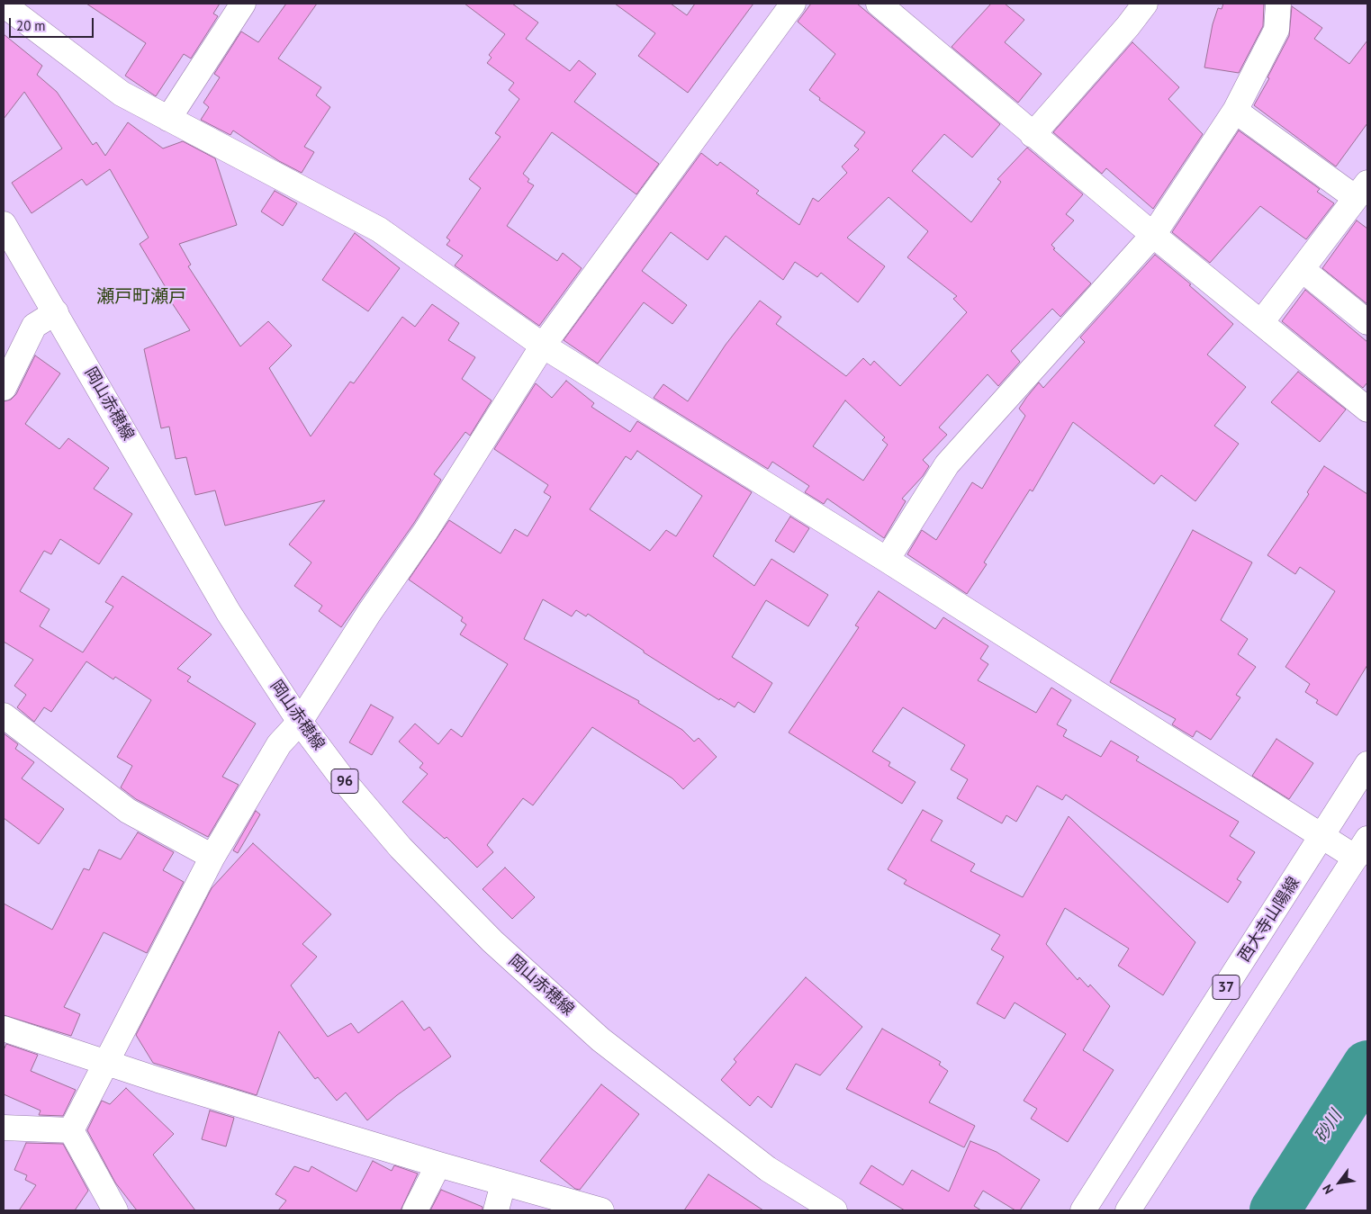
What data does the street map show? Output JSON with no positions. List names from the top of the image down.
{
  "streets": {
    "street": [
      "岡山赤穂線",
      "96",
      "西大寺山陽線",
      "37"
    ]
  },
  "districts": ["瀬戸町瀬戸"],
  "water": ["砂川"],
  "scale_bar": "20 m",
  "north": "bottom left"
}
